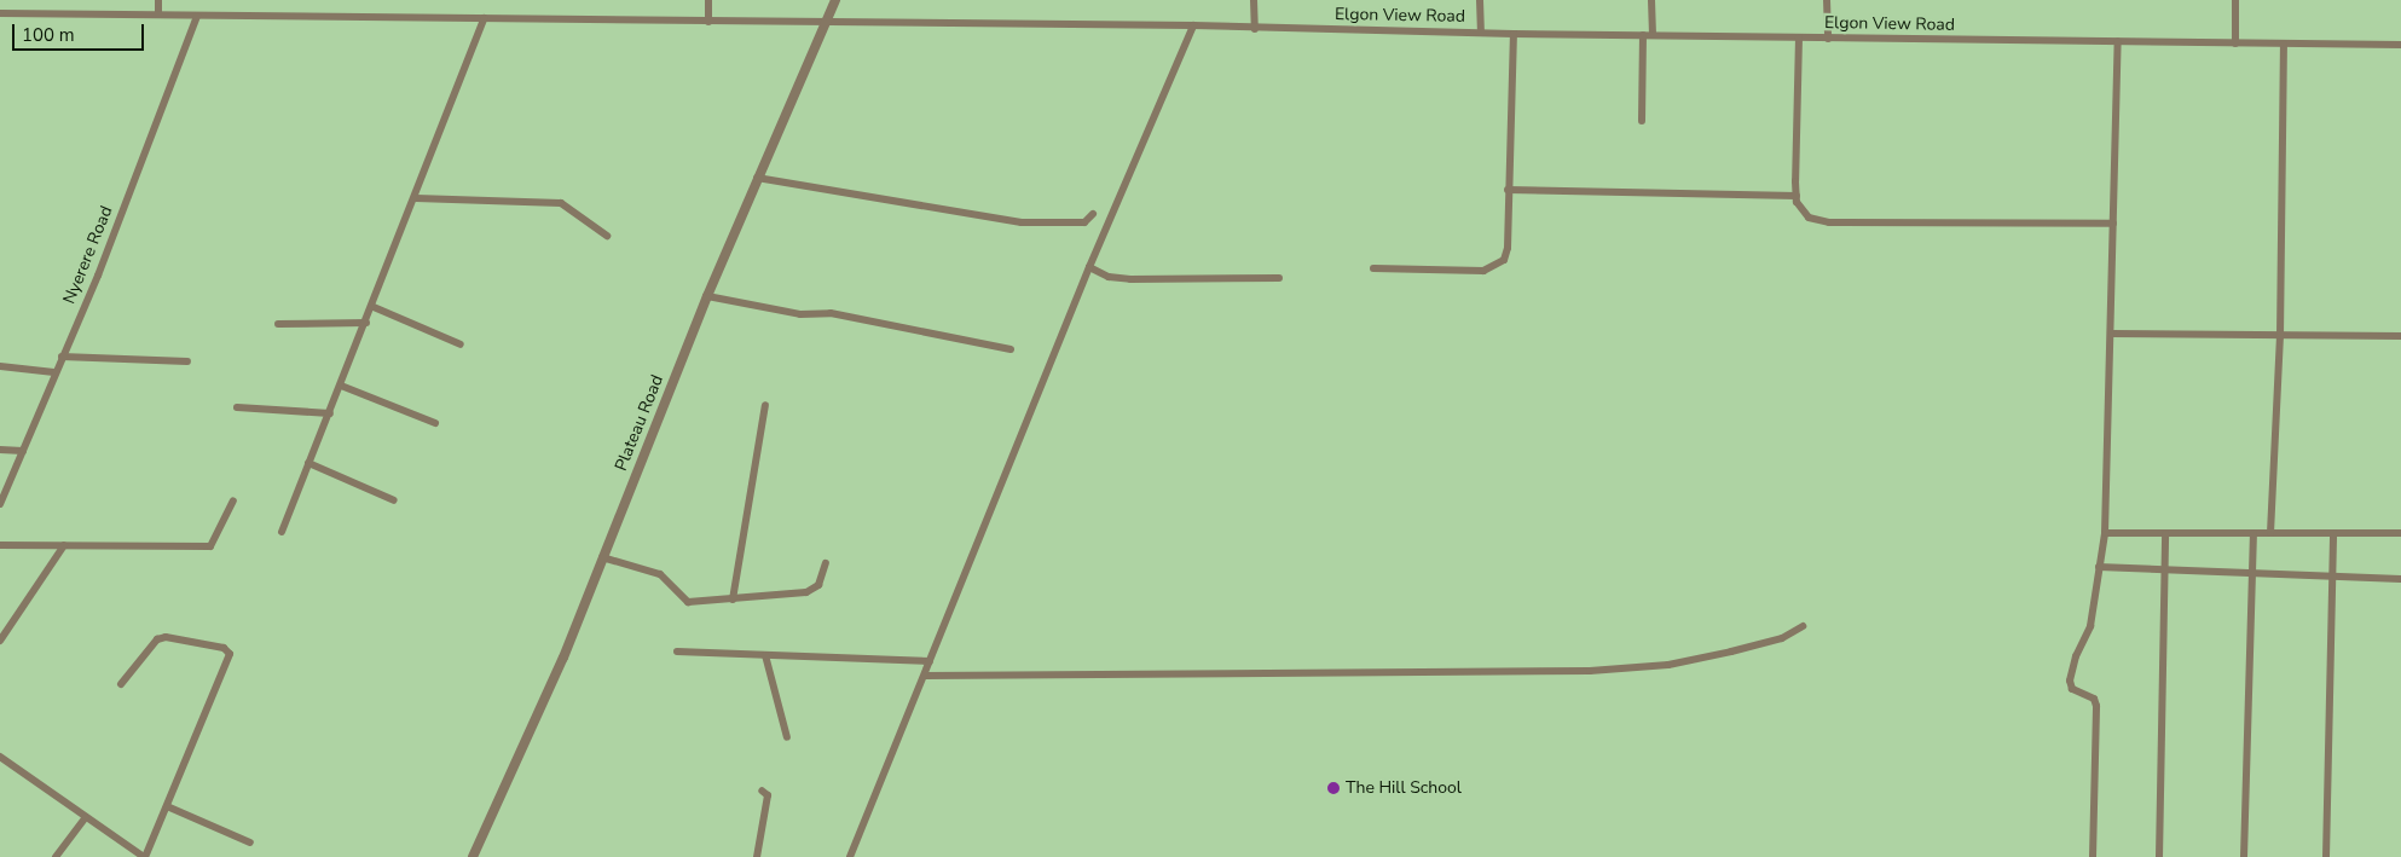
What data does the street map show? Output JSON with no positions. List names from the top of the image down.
{
  "streets": {
    "street": ["Elgon View Road", "Nyerere Road", "Plateau Road"]
  },
  "crossings": [
    ["Elgon View Road", "Nyerere Road"],
    ["Elgon View Road", "Plateau Road"]
  ],
  "places": ["The Hill School"],
  "scale_bar": "100 m"
}
